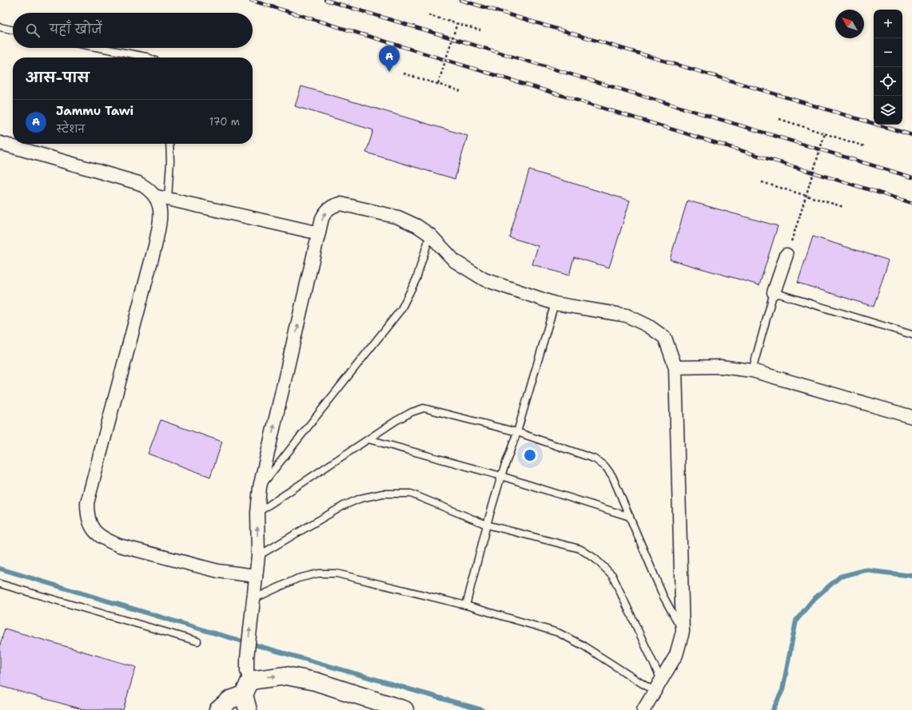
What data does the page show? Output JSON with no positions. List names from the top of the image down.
{
  "north": "top left",
  "page": {
    "map_buttons": ["+", "−"],
    "search": "यहाँ खोजें",
    "pins": "A",
    "heading": "आस-पास",
    "list": [
      {
        "mark": "A",
        "name": "Jammu Tawi",
        "note": "स्टेशन",
        "value": "170 m"
      }
    ]
  }
}
